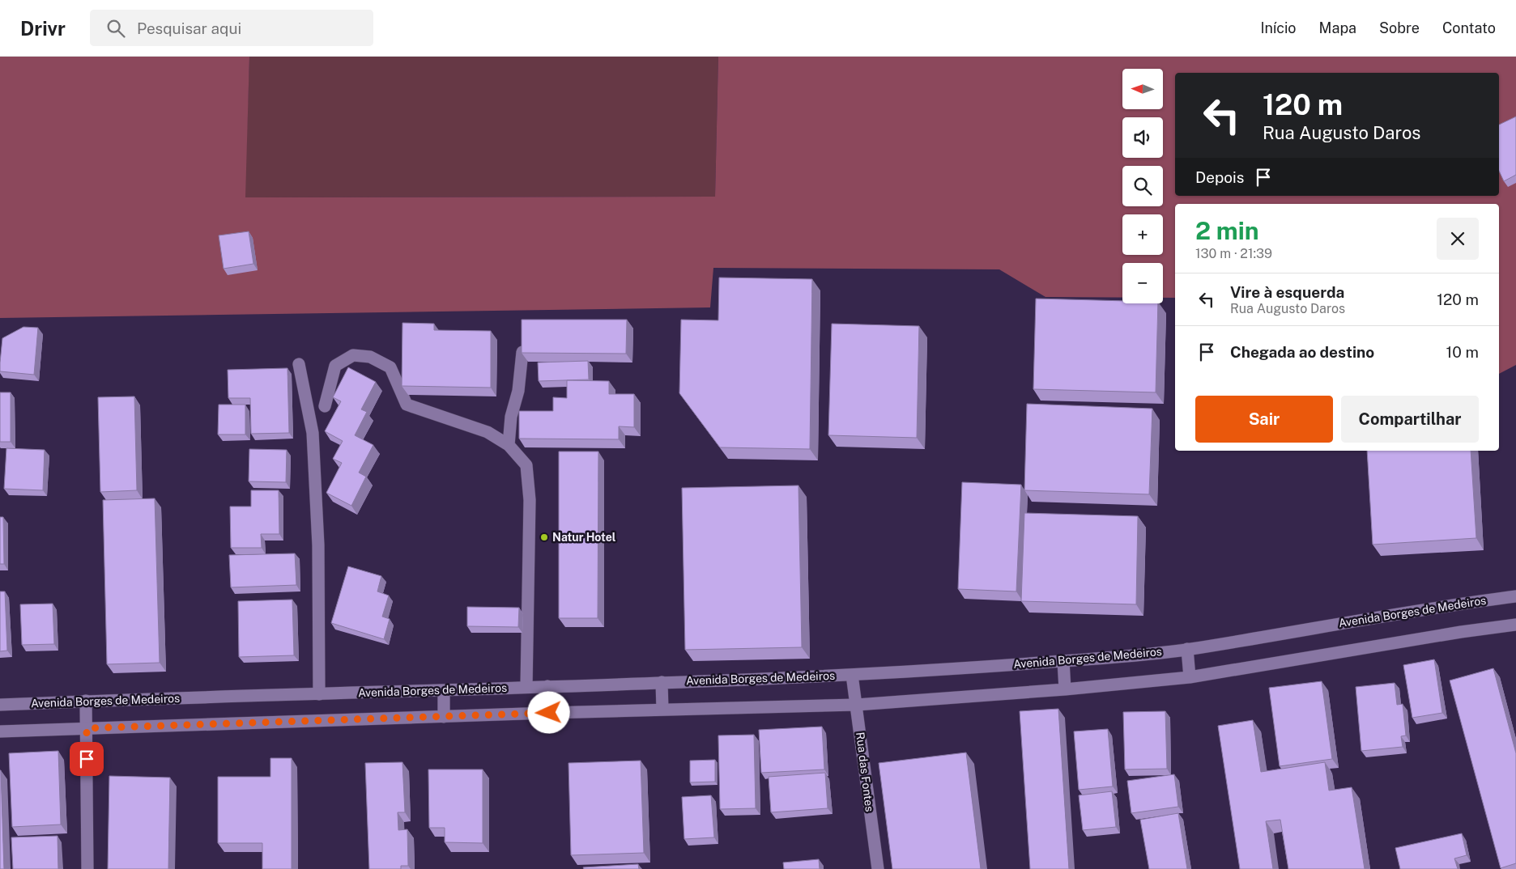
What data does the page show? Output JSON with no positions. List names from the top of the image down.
{
  "streets": {
    "main road": ["Avenida Borges de Medeiros", "Rua das Fontes"]
  },
  "crossings": [
    ["Avenida Borges de Medeiros", "Rua das Fontes"]
  ],
  "places": ["Natur Hotel"],
  "north": "left",
  "page": {
    "header": "Drivr",
    "search": "Pesquisar aqui",
    "nav": [
      "Início",
      "Mapa",
      "Sobre",
      "Contato"
    ],
    "map_buttons": ["+", "−"],
    "turn": ["120 m", "Rua Augusto Daros"],
    "then": "Depois",
    "heading": ["2 min", "130 m · 21:39"],
    "list": [
      {
        "name": "Vire à esquerda",
        "note": "Rua Augusto Daros",
        "value": "120 m"
      },
      {
        "name": "Chegada ao destino",
        "value": "10 m"
      }
    ],
    "buttons": ["Sair", "Compartilhar"]
  }
}
